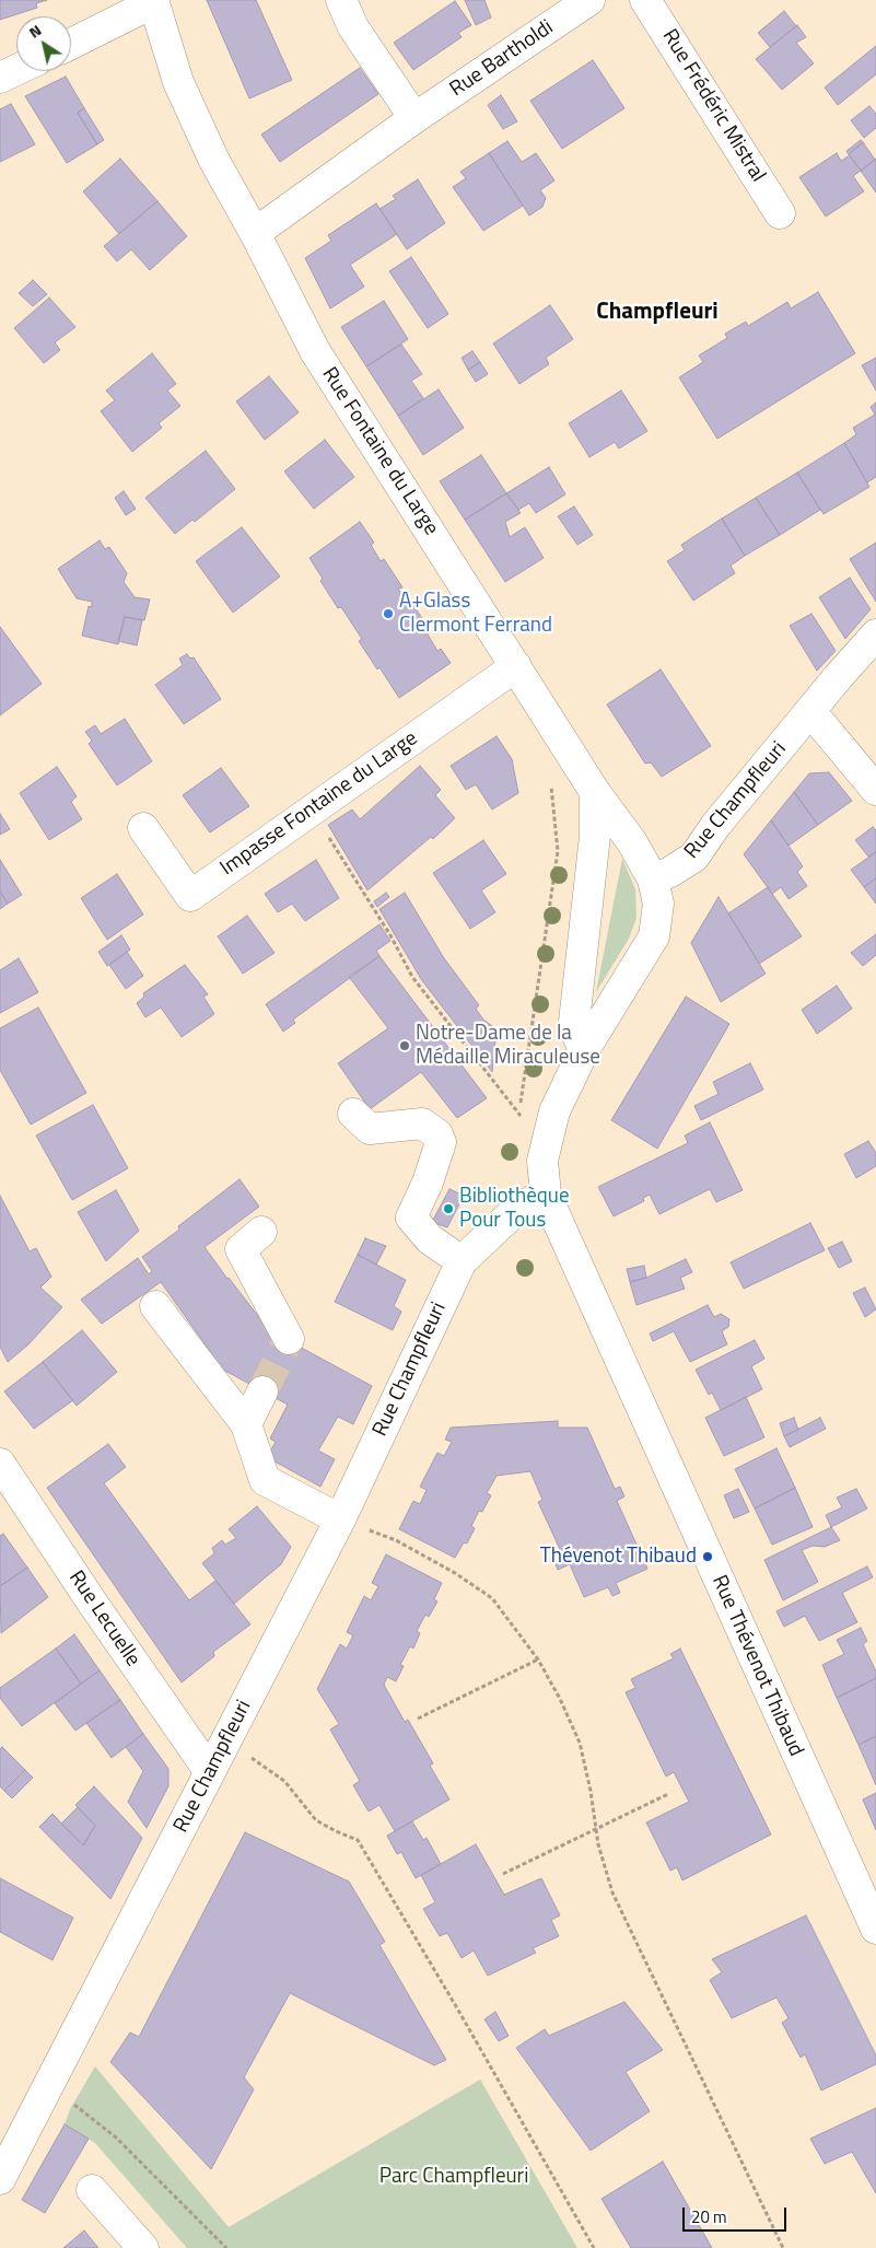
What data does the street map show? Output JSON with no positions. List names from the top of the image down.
{
  "streets": {
    "street": [
      "Rue Bartholdi",
      "Rue Frédéric Mistral",
      "Rue Fontaine du Large",
      "Rue Champfleuri",
      "Impasse Fontaine du Large",
      "Rue Lecuelle",
      "Rue Thévenot Thibaud"
    ]
  },
  "crossings": [
    ["Rue Bartholdi", "Rue Fontaine du Large"],
    ["Rue Fontaine du Large", "Rue Champfleuri"],
    ["Rue Fontaine du Large", "Impasse Fontaine du Large"],
    ["Rue Champfleuri", "Rue Lecuelle"],
    ["Rue Champfleuri", "Rue Thévenot Thibaud"]
  ],
  "districts": ["Champfleuri"],
  "parks": ["Parc Champfleuri"],
  "places": [
    "A+Glass Clermont Ferrand",
    "Notre-Dame de la Médaille Miraculeuse",
    "Bibliothèque Pour Tous",
    "Thévenot Thibaud"
  ],
  "scale_bar": "20 m",
  "north": "top left"
}
